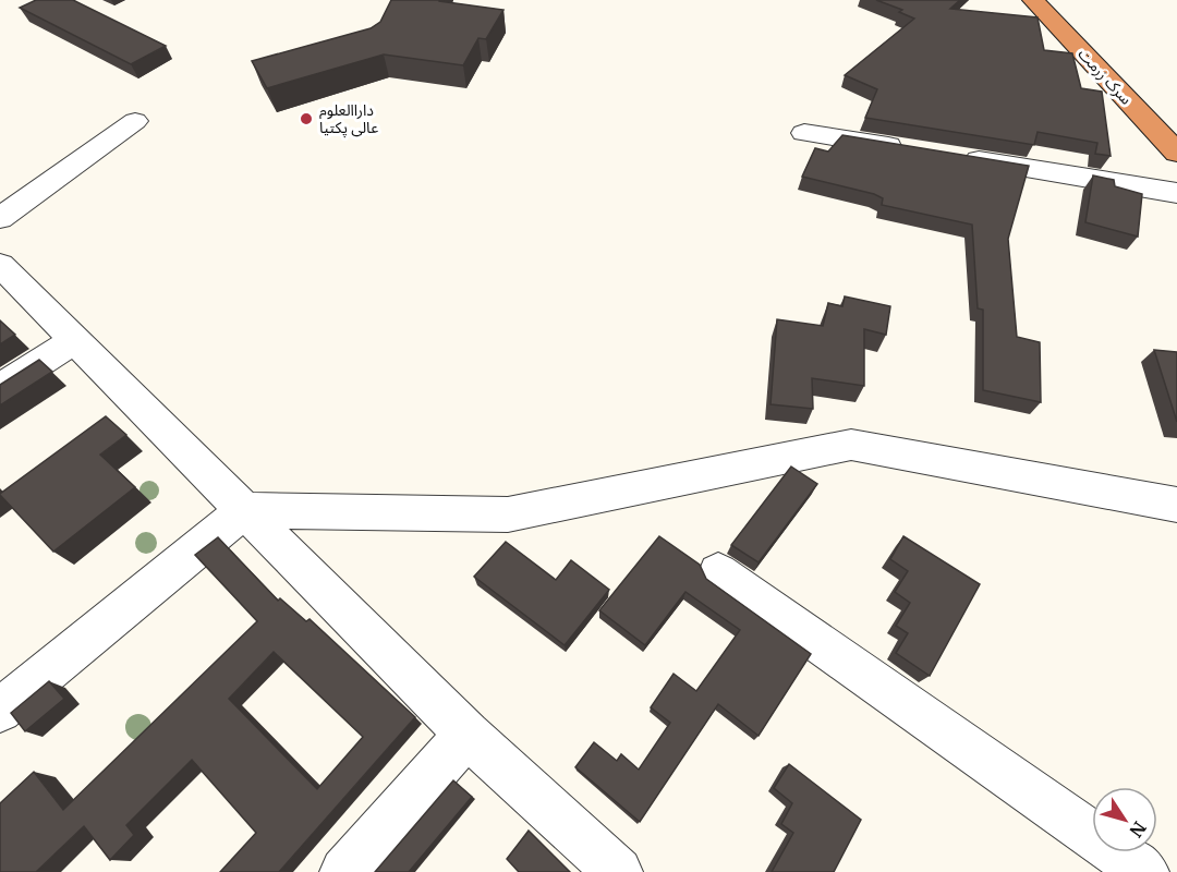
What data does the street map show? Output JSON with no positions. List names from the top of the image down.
{
  "streets": {
    "highway": ["سرک زرمت"]
  },
  "places": ["داراالعلوم عالی پکتیا"],
  "north": "bottom right"
}
